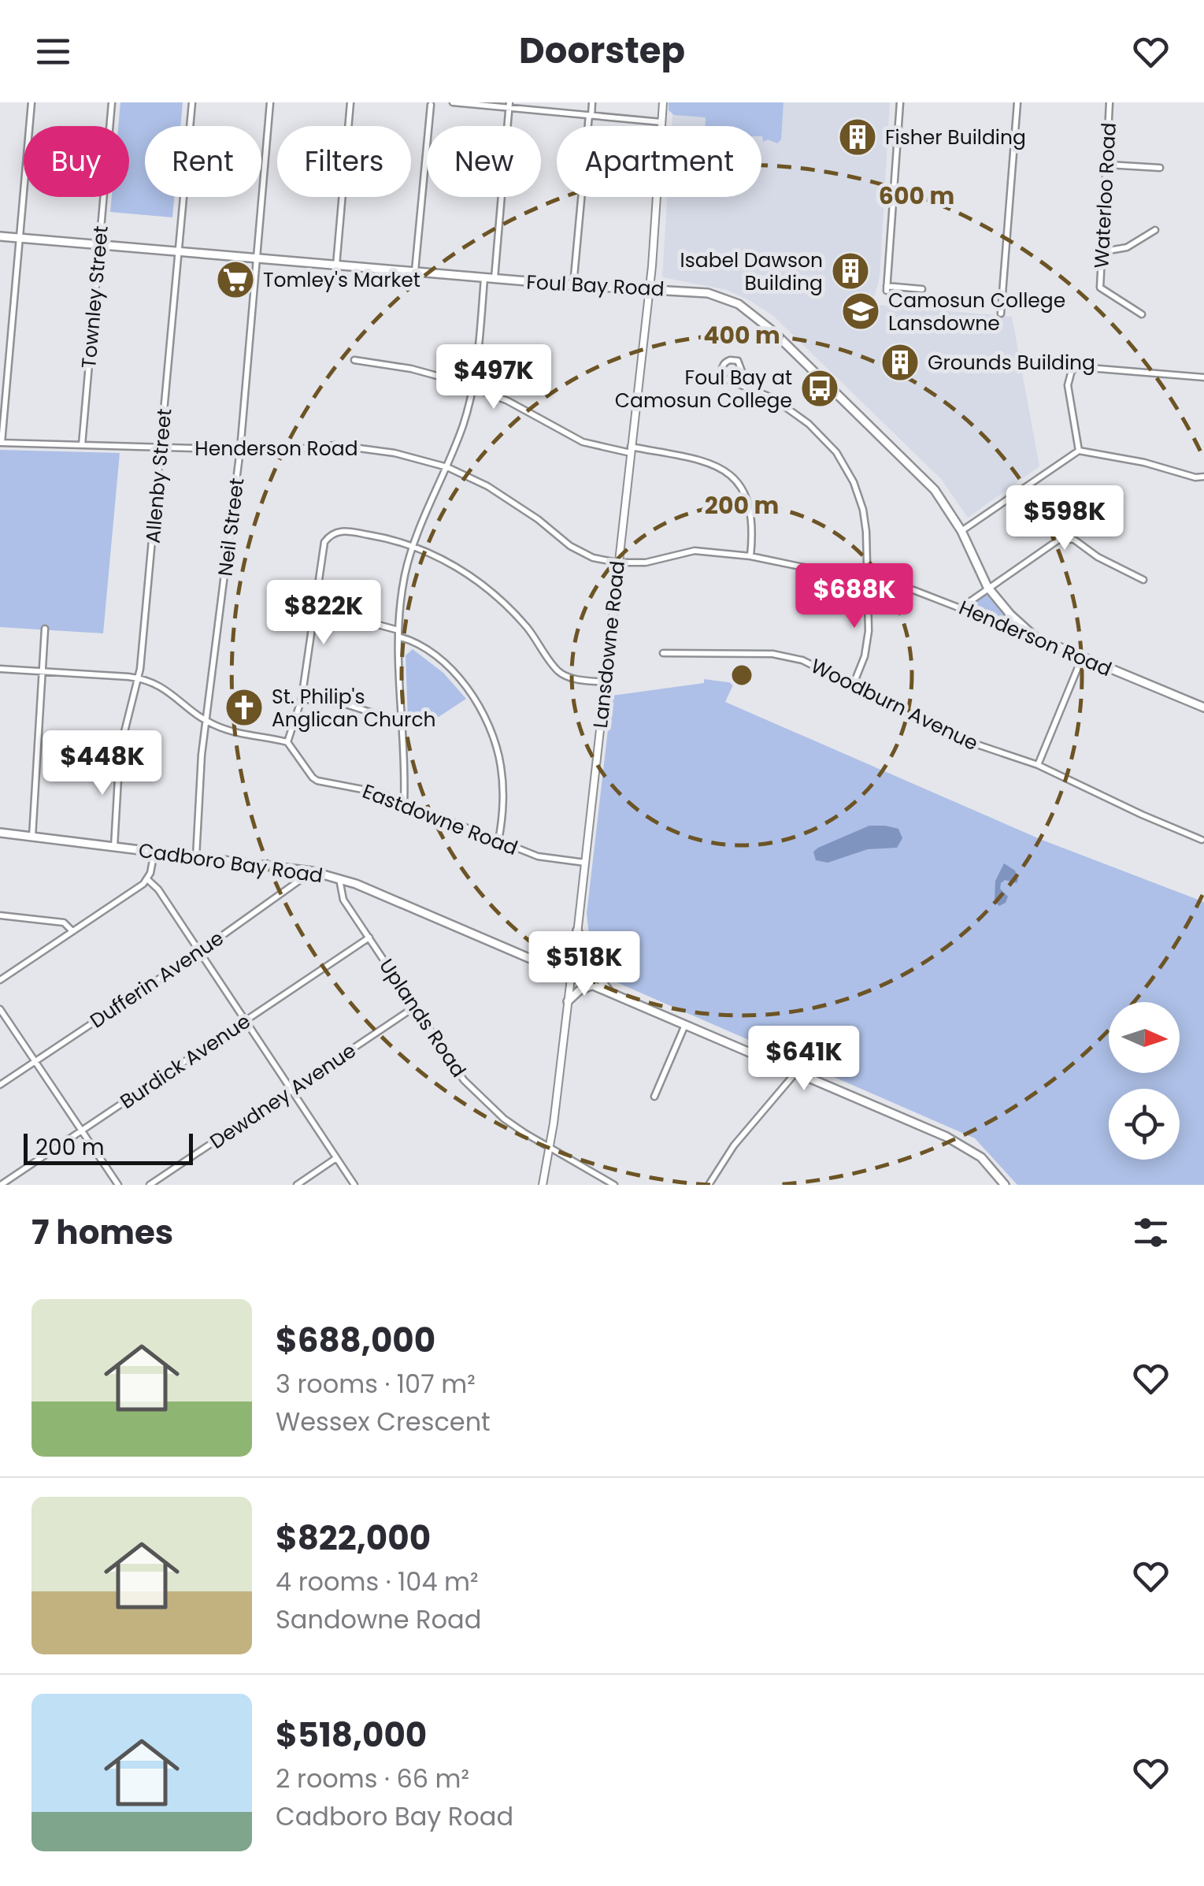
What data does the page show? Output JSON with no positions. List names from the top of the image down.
{
  "streets": {
    "main road": ["Foul Bay Road", "Henderson Road", "Cadboro Bay Road"],
    "street": [
      "Waterloo Road",
      "Townley Street",
      "Allenby Street",
      "Neil Street",
      "Lansdowne Road",
      "Woodburn Avenue",
      "Eastdowne Road",
      "Dufferin Avenue",
      "Uplands Road",
      "Burdick Avenue",
      "Dewdney Avenue"
    ]
  },
  "crossings": [
    ["Foul Bay Road", "Townley Street"],
    ["Foul Bay Road", "Henderson Road"],
    ["Foul Bay Road", "Allenby Street"],
    ["Foul Bay Road", "Neil Street"],
    ["Foul Bay Road", "Lansdowne Road"],
    ["Townley Street", "Henderson Road"],
    ["Henderson Road", "Allenby Street"],
    ["Henderson Road", "Neil Street"],
    ["Henderson Road", "Lansdowne Road"],
    ["Allenby Street", "Cadboro Bay Road"],
    ["Neil Street", "Cadboro Bay Road"],
    ["Lansdowne Road", "Eastdowne Road"],
    ["Lansdowne Road", "Cadboro Bay Road"],
    ["Lansdowne Road", "Uplands Road"],
    ["Cadboro Bay Road", "Dufferin Avenue"],
    ["Cadboro Bay Road", "Uplands Road"],
    ["Uplands Road", "Burdick Avenue"],
    ["Uplands Road", "Dewdney Avenue"]
  ],
  "places": {
    "building": ["Fisher Building", "Isabel Dawson Building", "Grounds Building"],
    "supermarket": ["Tomley's Market"],
    "school or university": ["Camosun College Lansdowne"],
    "bus stop": ["Foul Bay at Camosun College"],
    "church": ["St. Philip's Anglican Church"]
  },
  "scale_bar": "200 m",
  "north": "right",
  "page": {
    "header": "Doorstep",
    "chip": [
      "Buy",
      "Rent",
      "Filters",
      "New",
      "Apartment"
    ],
    "price": [
      "$497K",
      "$598K",
      "$688K",
      "$822K",
      "$448K",
      "$518K",
      "$641K"
    ],
    "scale": "200 m",
    "heading": "7 homes",
    "list": [
      {
        "name": "$688,000",
        "note": "3 rooms · 107 m² · Wessex Crescent"
      },
      {
        "name": "$822,000",
        "note": "4 rooms · 104 m² · Sandowne Road"
      },
      {
        "name": "$518,000",
        "note": "2 rooms · 66 m² · Cadboro Bay Road"
      }
    ]
  },
  "rings": ["600 m", "400 m", "200 m"]
}
